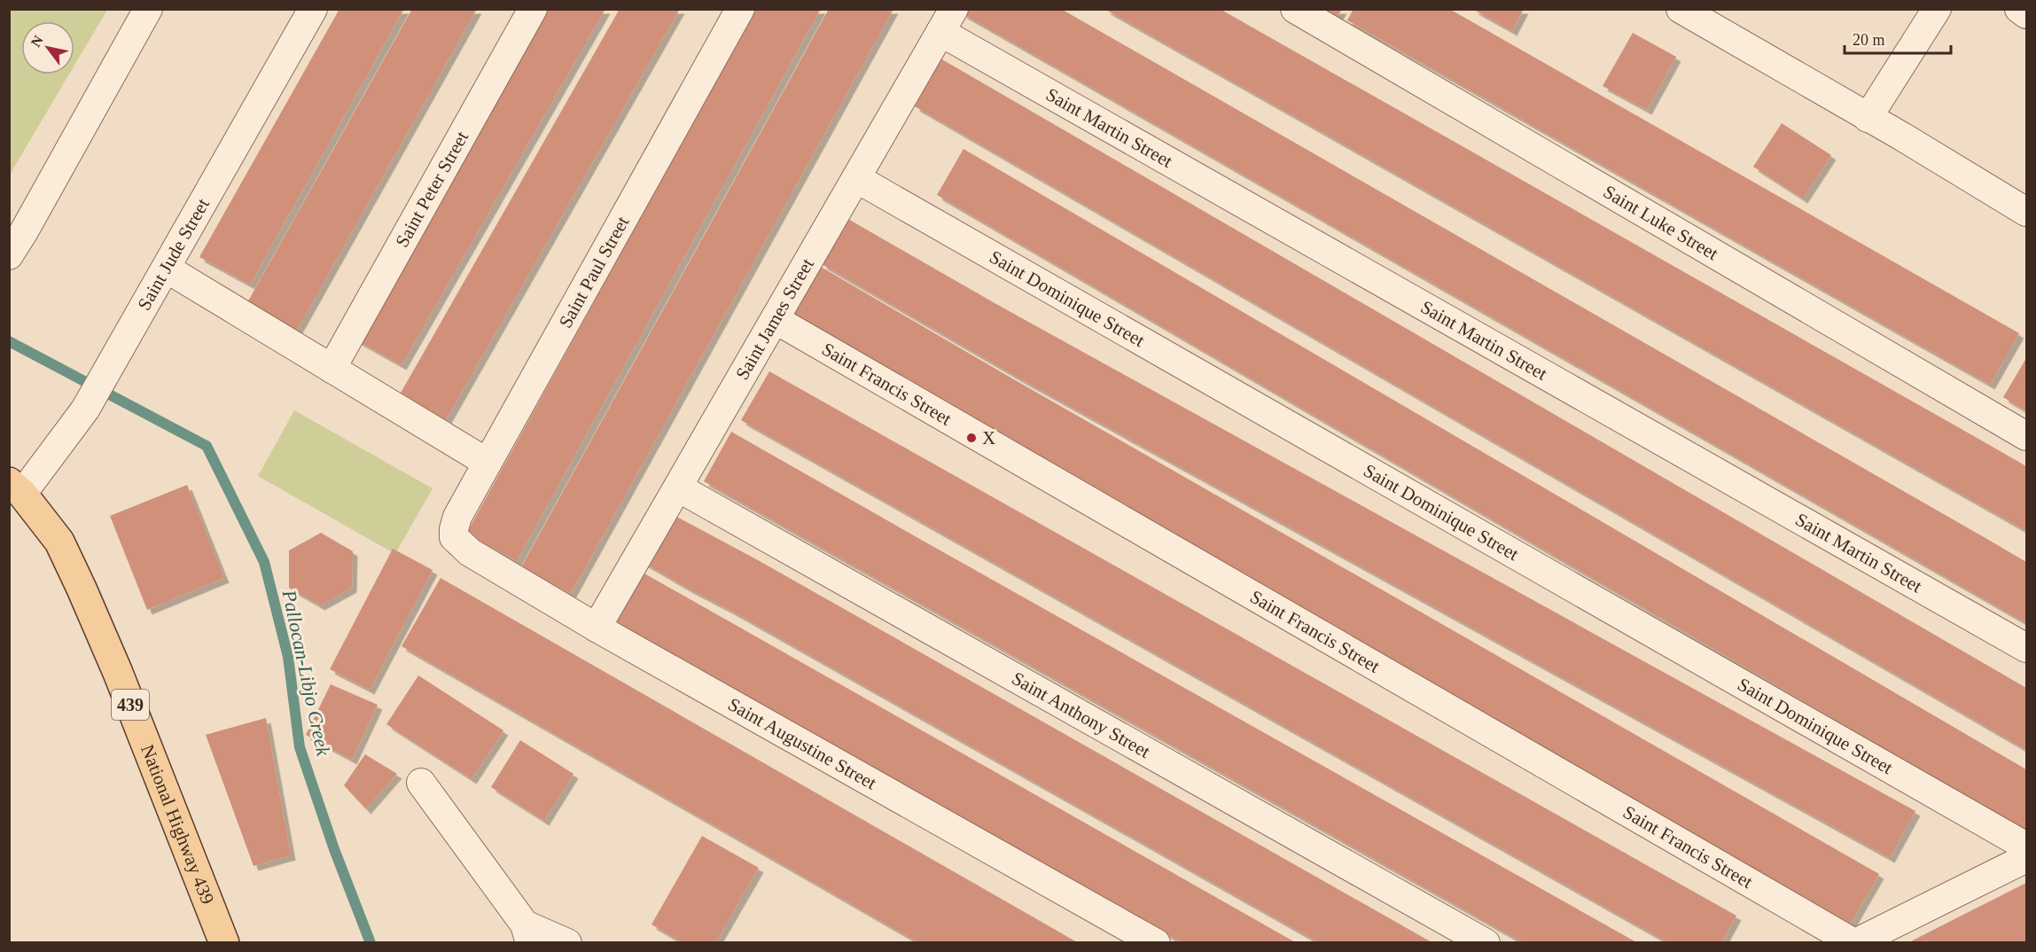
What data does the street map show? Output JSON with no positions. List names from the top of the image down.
{
  "streets": {
    "main road": ["439", "National Highway 439"],
    "street": [
      "Saint Martin Street",
      "Saint Peter Street",
      "Saint Luke Street",
      "Saint Jude Street",
      "Saint Paul Street",
      "Saint Dominique Street",
      "Saint James Street",
      "Saint Francis Street",
      "Saint Anthony Street",
      "Saint Augustine Street"
    ]
  },
  "crossings": [
    ["Saint Martin Street", "Saint James Street"],
    ["Saint Jude Street", "National Highway 439"],
    ["Saint Paul Street", "Saint Augustine Street"],
    ["Saint Dominique Street", "Saint James Street"],
    ["Saint James Street", "Saint Francis Street"],
    ["Saint James Street", "Saint Anthony Street"],
    ["Saint James Street", "Saint Augustine Street"]
  ],
  "water": ["Pallocan-Libjo Creek"],
  "places": ["X"],
  "scale_bar": "20 m",
  "north": "top left"
}
